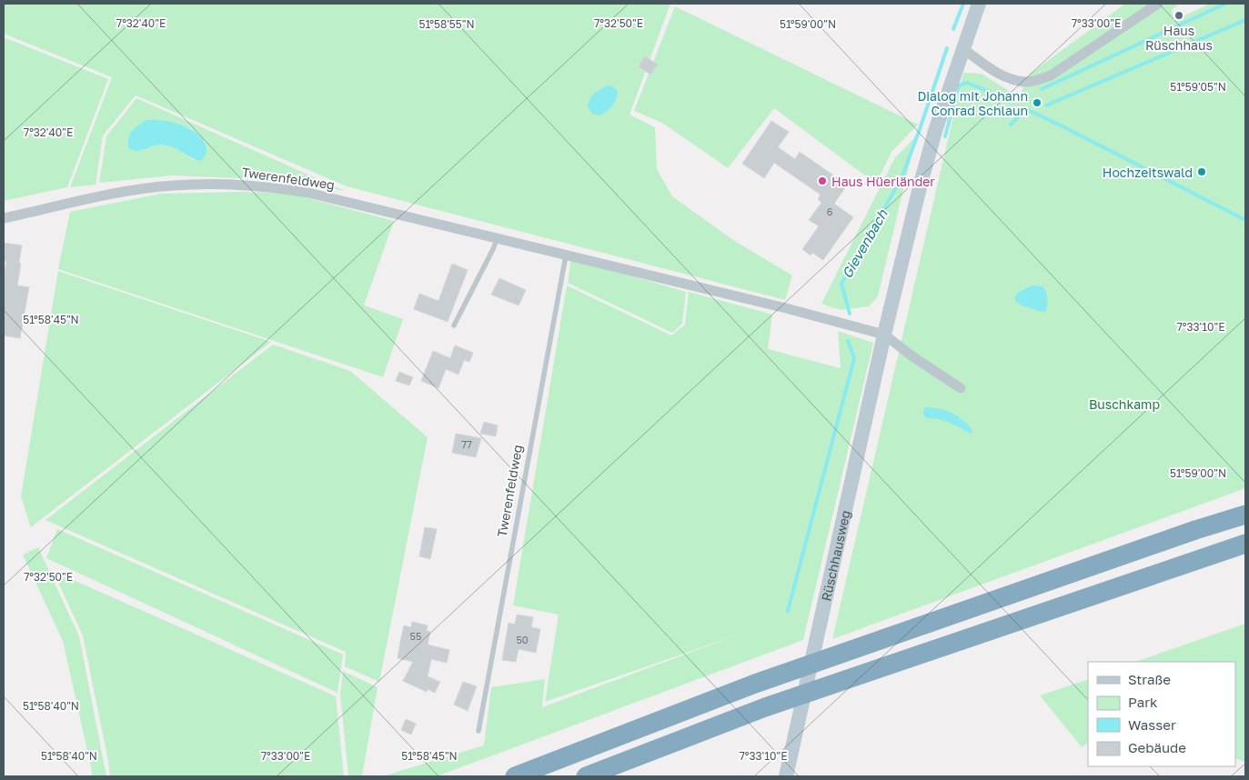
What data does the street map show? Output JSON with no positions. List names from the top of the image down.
{
  "streets": {
    "main road": ["Rüschhausweg"],
    "street": ["Twerenfeldweg"]
  },
  "crossings": [
    ["Twerenfeldweg", "Rüschhausweg"]
  ],
  "water": ["Gievenbach"],
  "parks": ["Buschkamp"],
  "places": [
    "Haus Rüschhaus",
    "Dialog mit Johann Conrad Schlaun",
    "Hochzeitswald",
    "Haus Hüerländer"
  ],
  "house_numbers": [
    "6",
    "77",
    "55",
    "50"
  ],
  "legend": [
    "Straße",
    "Park",
    "Wasser",
    "Gebäude"
  ],
  "coordinates": [
    "7°32'40\"E",
    "7°32'50\"E",
    "7°33'00\"E",
    "51°58'55\"N",
    "51°59'00\"N",
    "51°59'05\"N",
    "51°58'45\"N",
    "7°33'10\"E",
    "51°58'40\"N"
  ]
}
